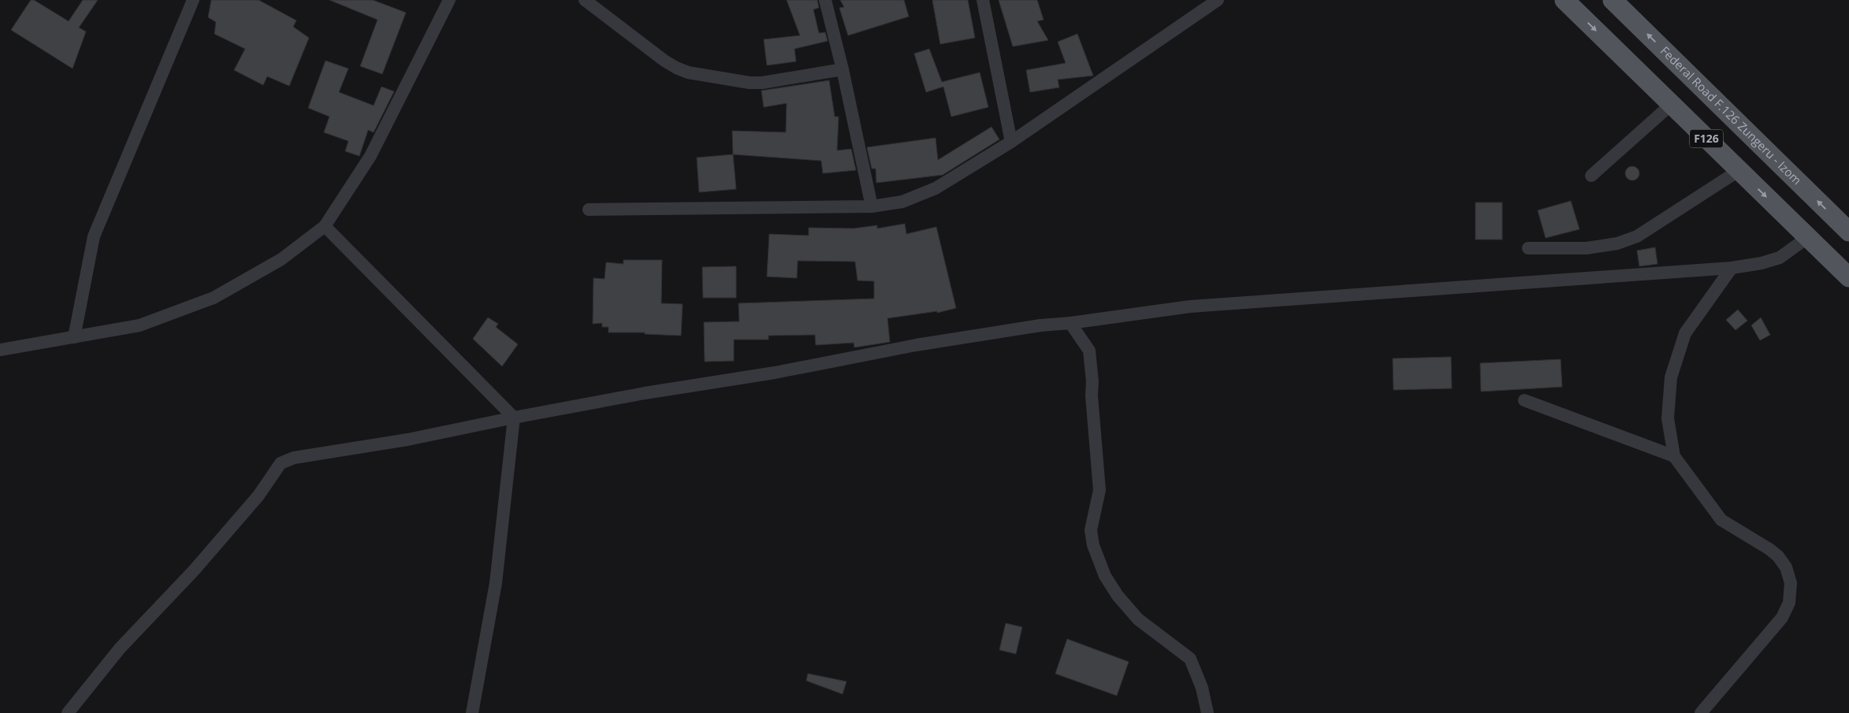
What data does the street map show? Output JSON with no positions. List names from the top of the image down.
{
  "streets": {
    "main road": ["Federal Road F.126 Zungeru - Izom", "F126"]
  }
}
